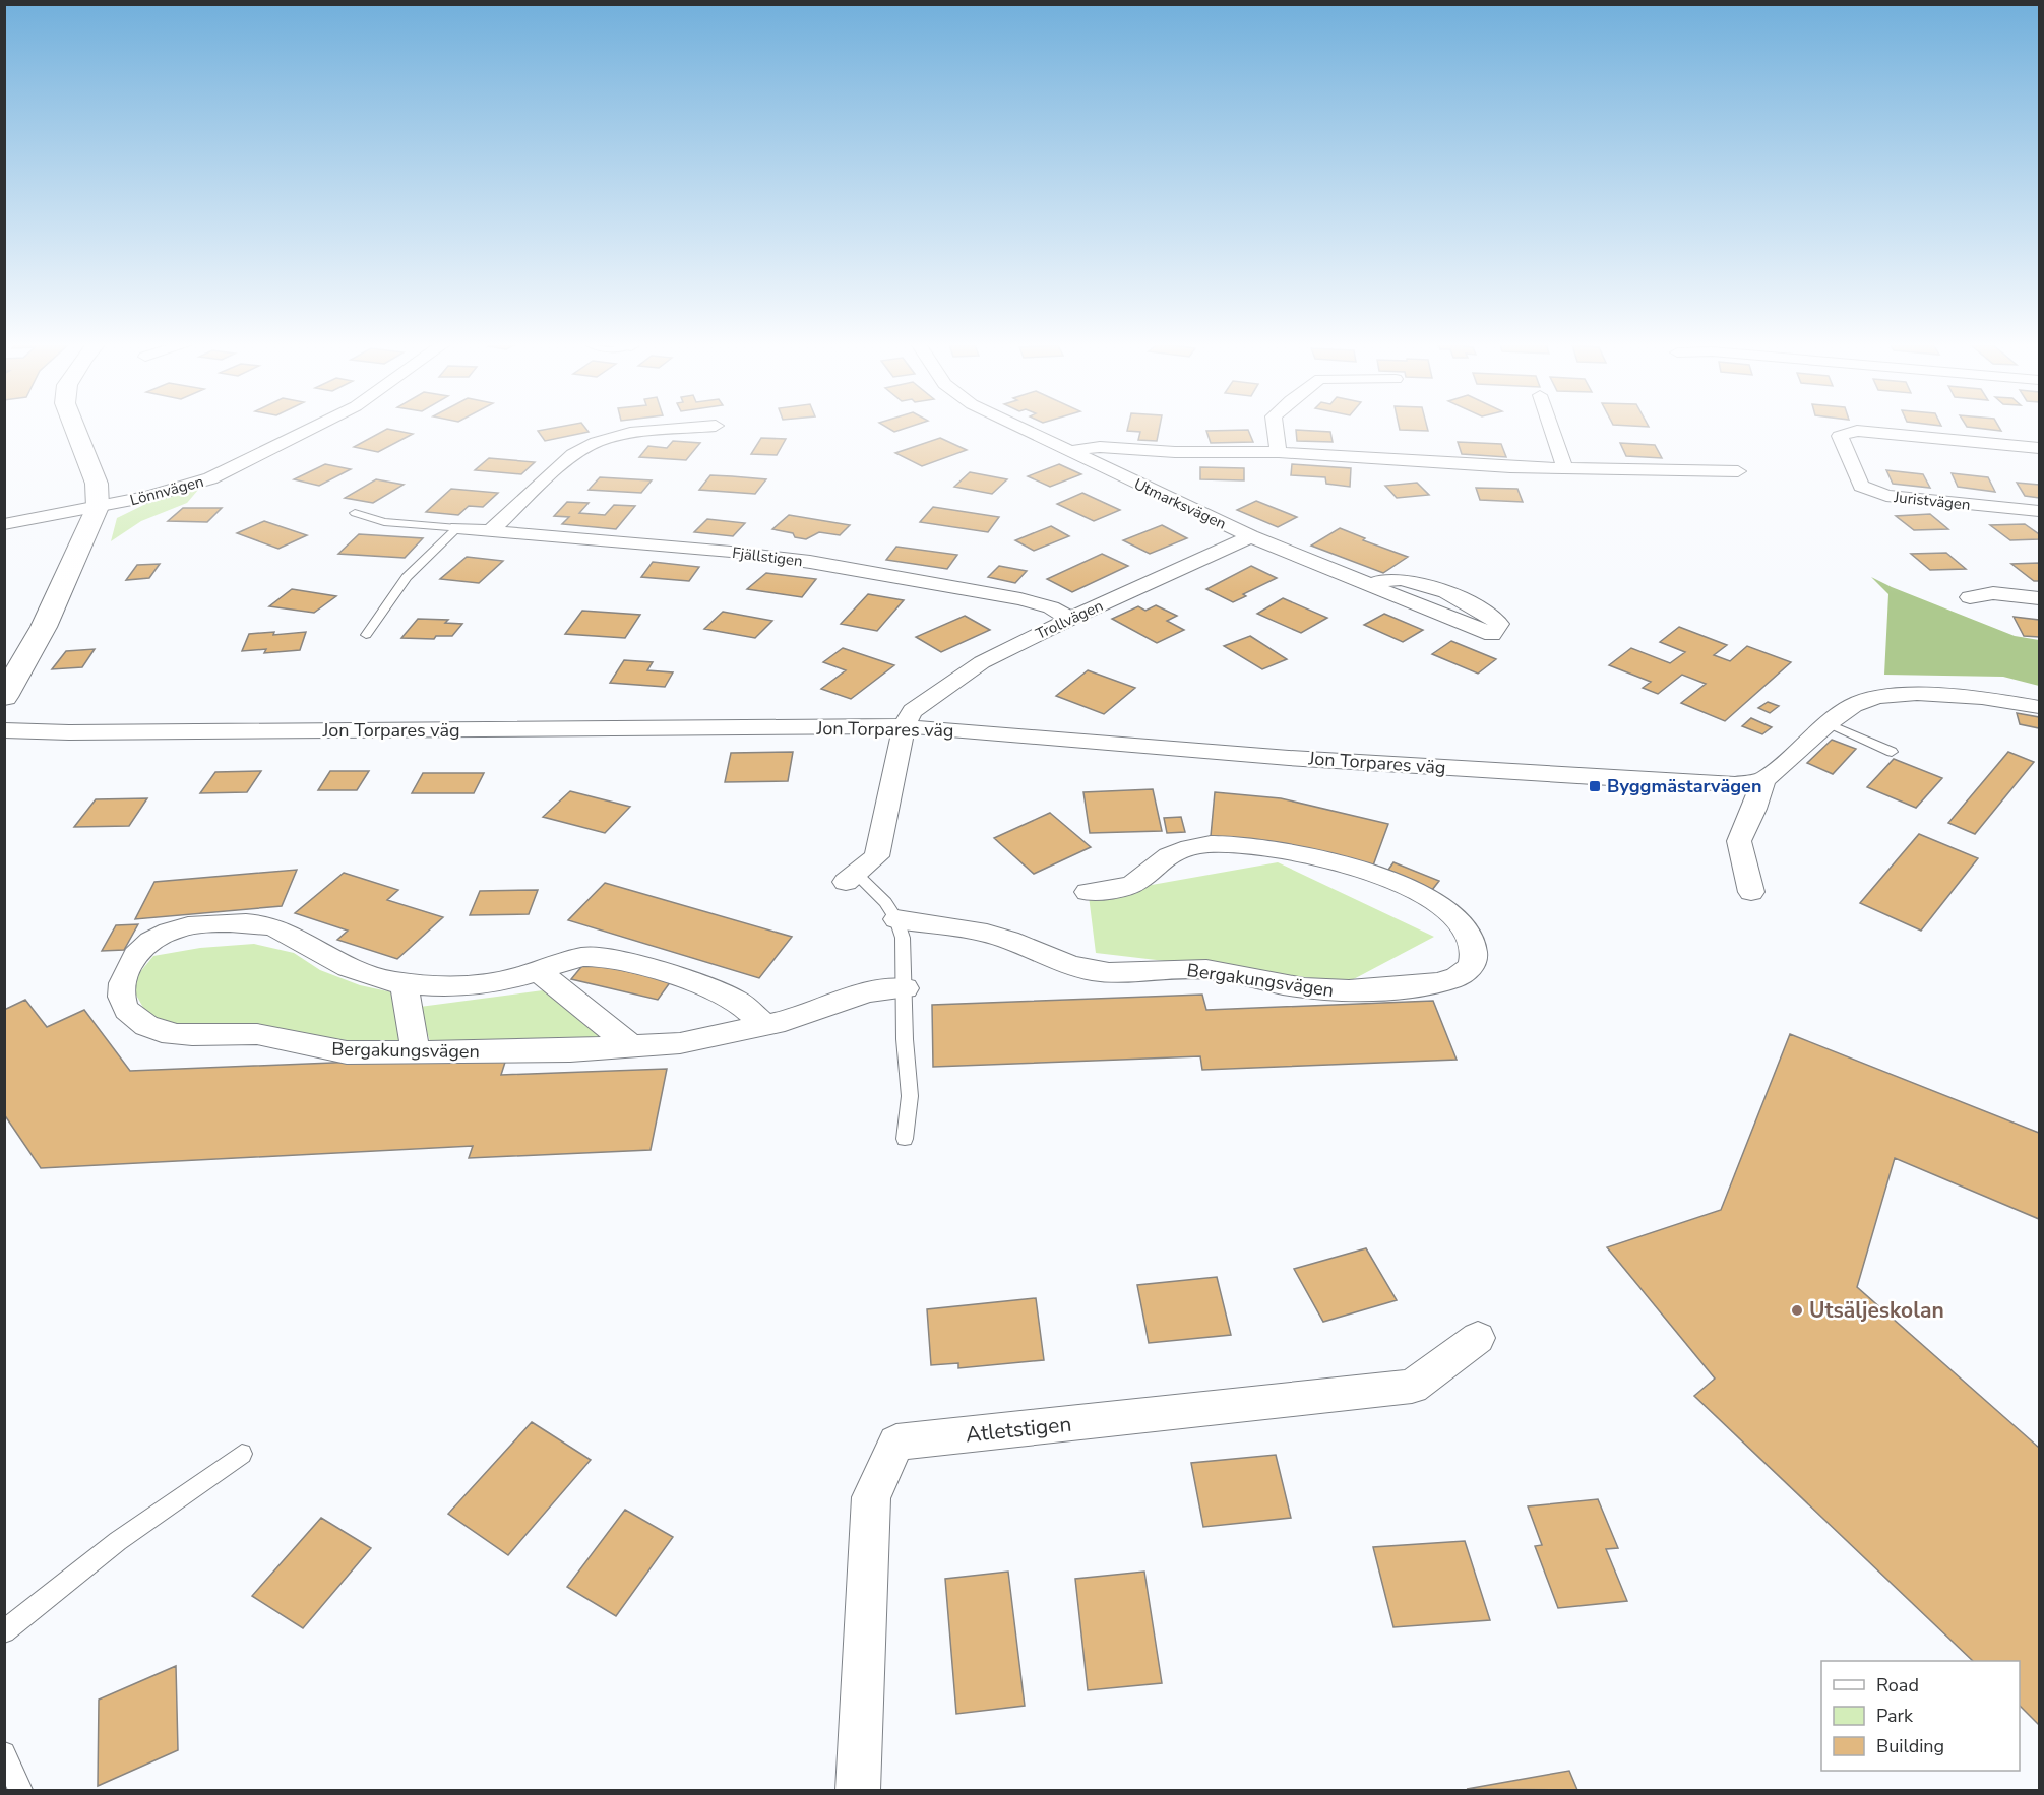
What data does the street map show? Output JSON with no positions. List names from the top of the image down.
{
  "streets": {
    "street": [
      "Lönnvägen",
      "Juristvägen",
      "Utmarksvägen",
      "Fjällstigen",
      "Trollvägen",
      "Jon Torpares väg",
      "Bergakungsvägen",
      "Atletstigen"
    ]
  },
  "crossings": [
    ["Utmarksvägen", "Trollvägen"],
    ["Fjällstigen", "Trollvägen"],
    ["Trollvägen", "Jon Torpares väg"]
  ],
  "places": {
    "transit": ["Byggmästarvägen"],
    "other": ["Utsäljeskolan"]
  },
  "legend": ["Road", "Park", "Building"]
}
